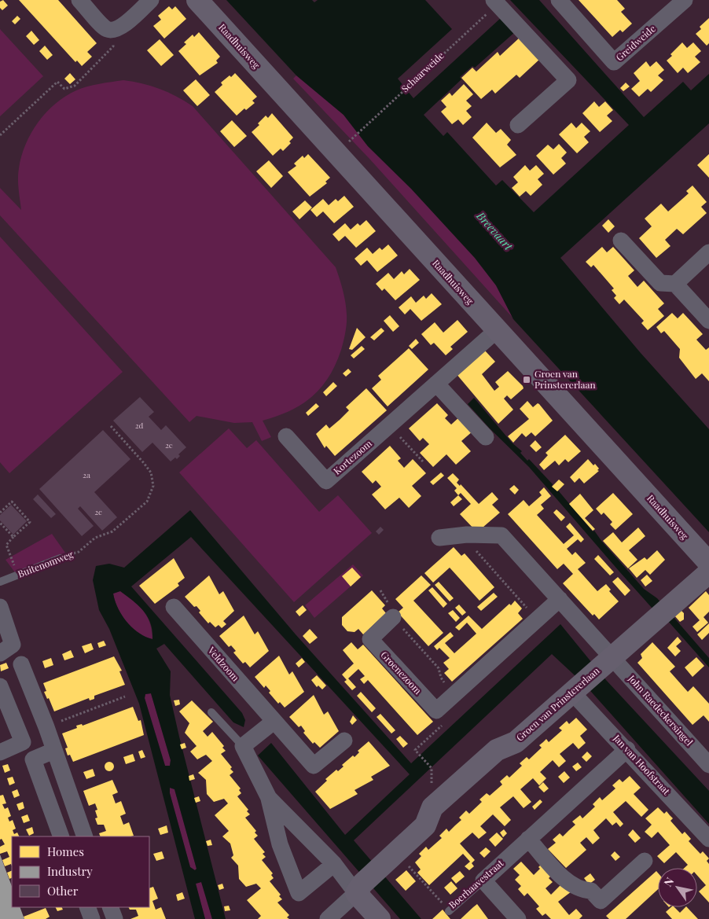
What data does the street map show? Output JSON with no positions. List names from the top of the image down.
{
  "streets": {
    "street": [
      "Greidweide",
      "Raadhuisweg",
      "Kortezoom",
      "Veldzoom",
      "Groenezoom",
      "Groen van Prinstererlaan",
      "John Raedeckersingel",
      "Jan van Hoofstraat",
      "Boerhaavestraat"
    ],
    "lane": ["Buitenomweg"],
    "path": ["Schaarweide"]
  },
  "crossings": [
    ["Raadhuisweg", "Kortezoom"],
    ["Groen van Prinstererlaan", "John Raedeckersingel"],
    ["Groen van Prinstererlaan", "Jan van Hoofstraat"],
    ["Groen van Prinstererlaan", "Boerhaavestraat"],
    ["Jan van Hoofstraat", "Boerhaavestraat"]
  ],
  "water": ["Breevaart"],
  "places": {
    "transit": ["Groen van Prinstererlaan"]
  },
  "house_numbers": [
    "2d",
    "2e",
    "2a",
    "2c"
  ],
  "legend": ["Homes", "Industry", "Other"],
  "north": "top left"
}
